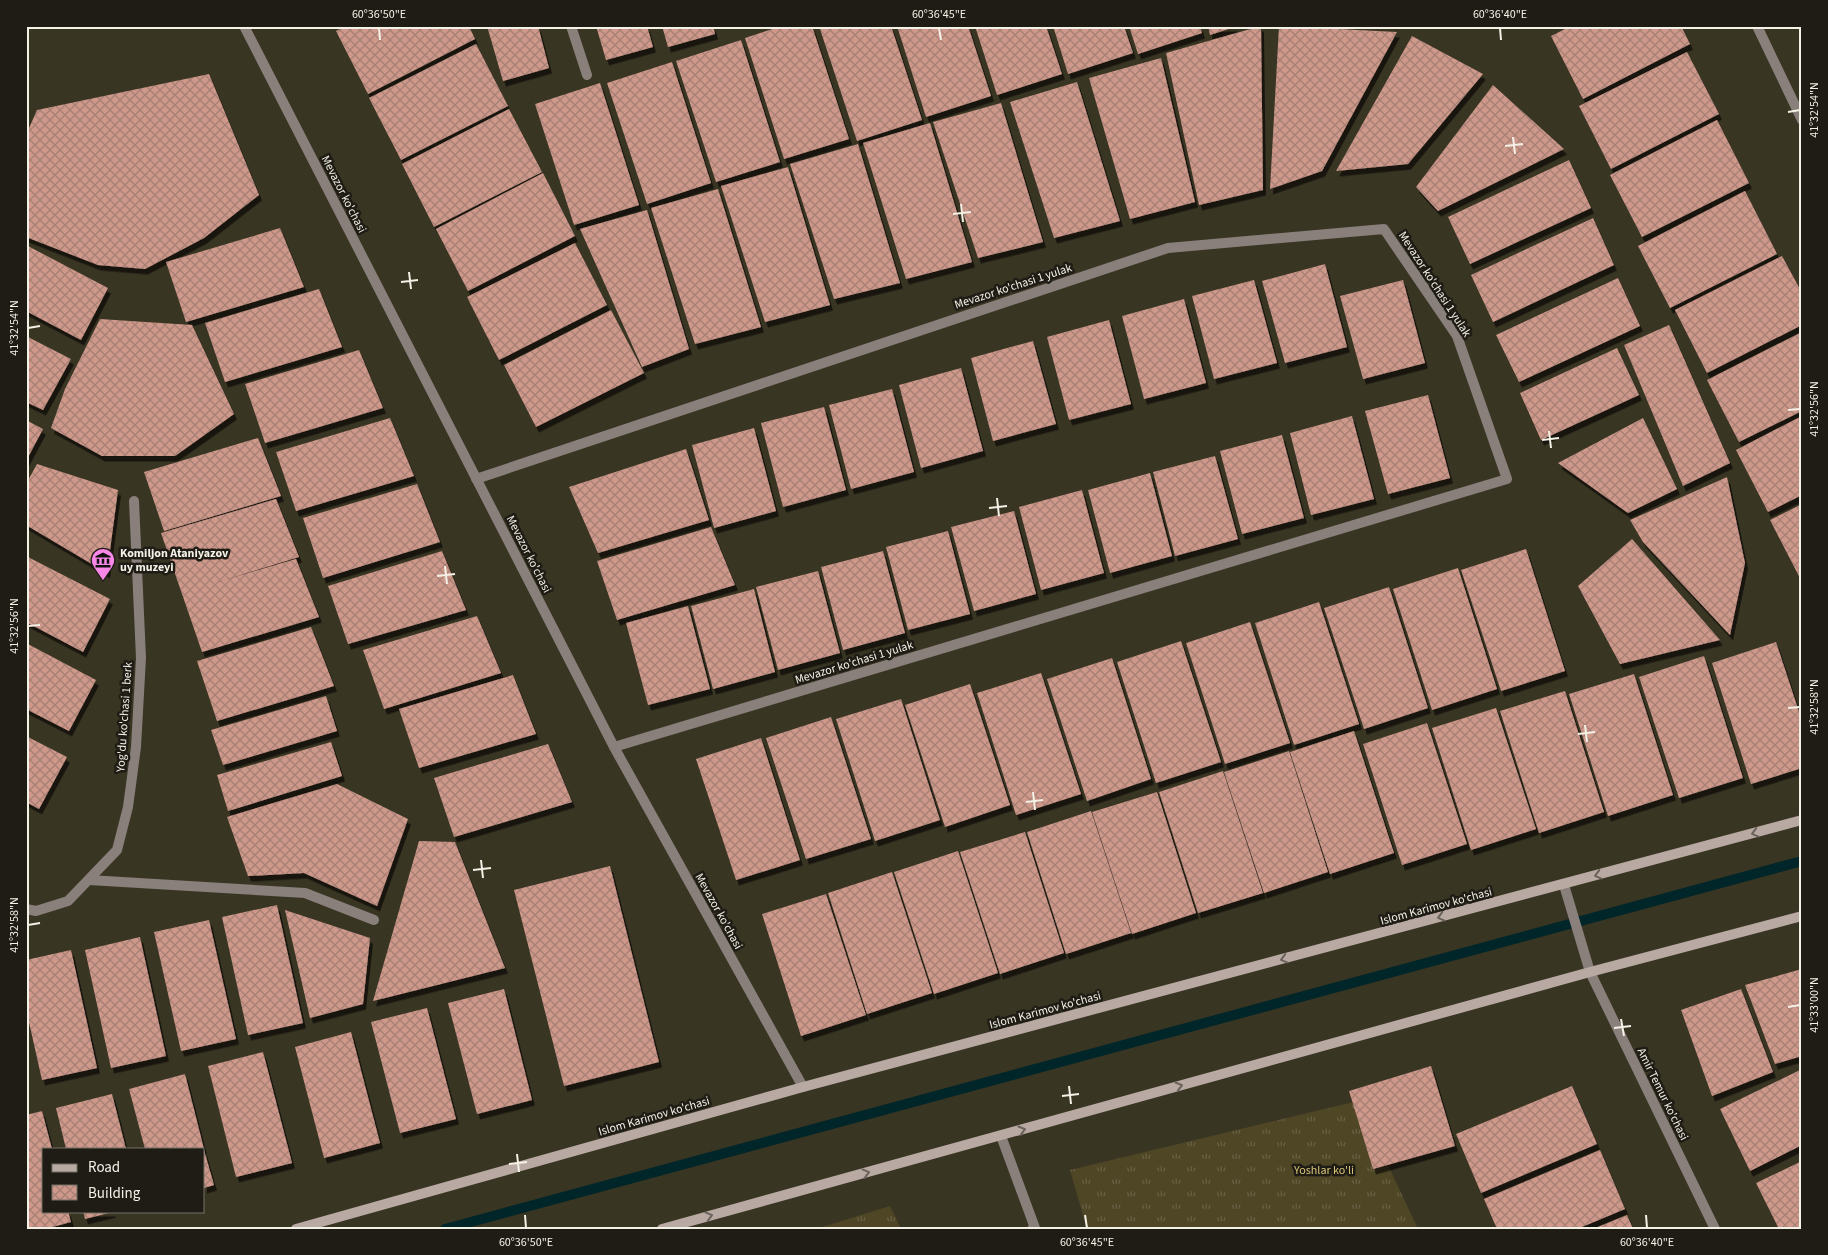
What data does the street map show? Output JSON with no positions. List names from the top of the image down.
{
  "streets": {
    "main road": ["Islom Karimov ko'chasi"],
    "street": [
      "Mevazor ko'chasi",
      "Mevazor ko'chasi 1 yulak",
      "Yog'du ko'chasi 1 berk",
      "Amir Temur ko'chasi"
    ]
  },
  "crossings": [
    ["Mevazor ko'chasi", "Mevazor ko'chasi 1 yulak"],
    ["Mevazor ko'chasi", "Islom Karimov ko'chasi"],
    ["Islom Karimov ko'chasi", "Amir Temur ko'chasi"]
  ],
  "one_way": ["Islom Karimov ko'chasi"],
  "parks": ["Yoshlar ko'li"],
  "places": {
    "museum": ["Komiljon Ataniyazov uy muzeyi"]
  },
  "legend": ["Road", "Building"],
  "coordinates": [
    "60°36'50\"E",
    "60°36'45\"E",
    "60°36'40\"E",
    "41°32'54\"N",
    "41°32'56\"N",
    "41°32'58\"N",
    "41°33'00\"N"
  ]
}
